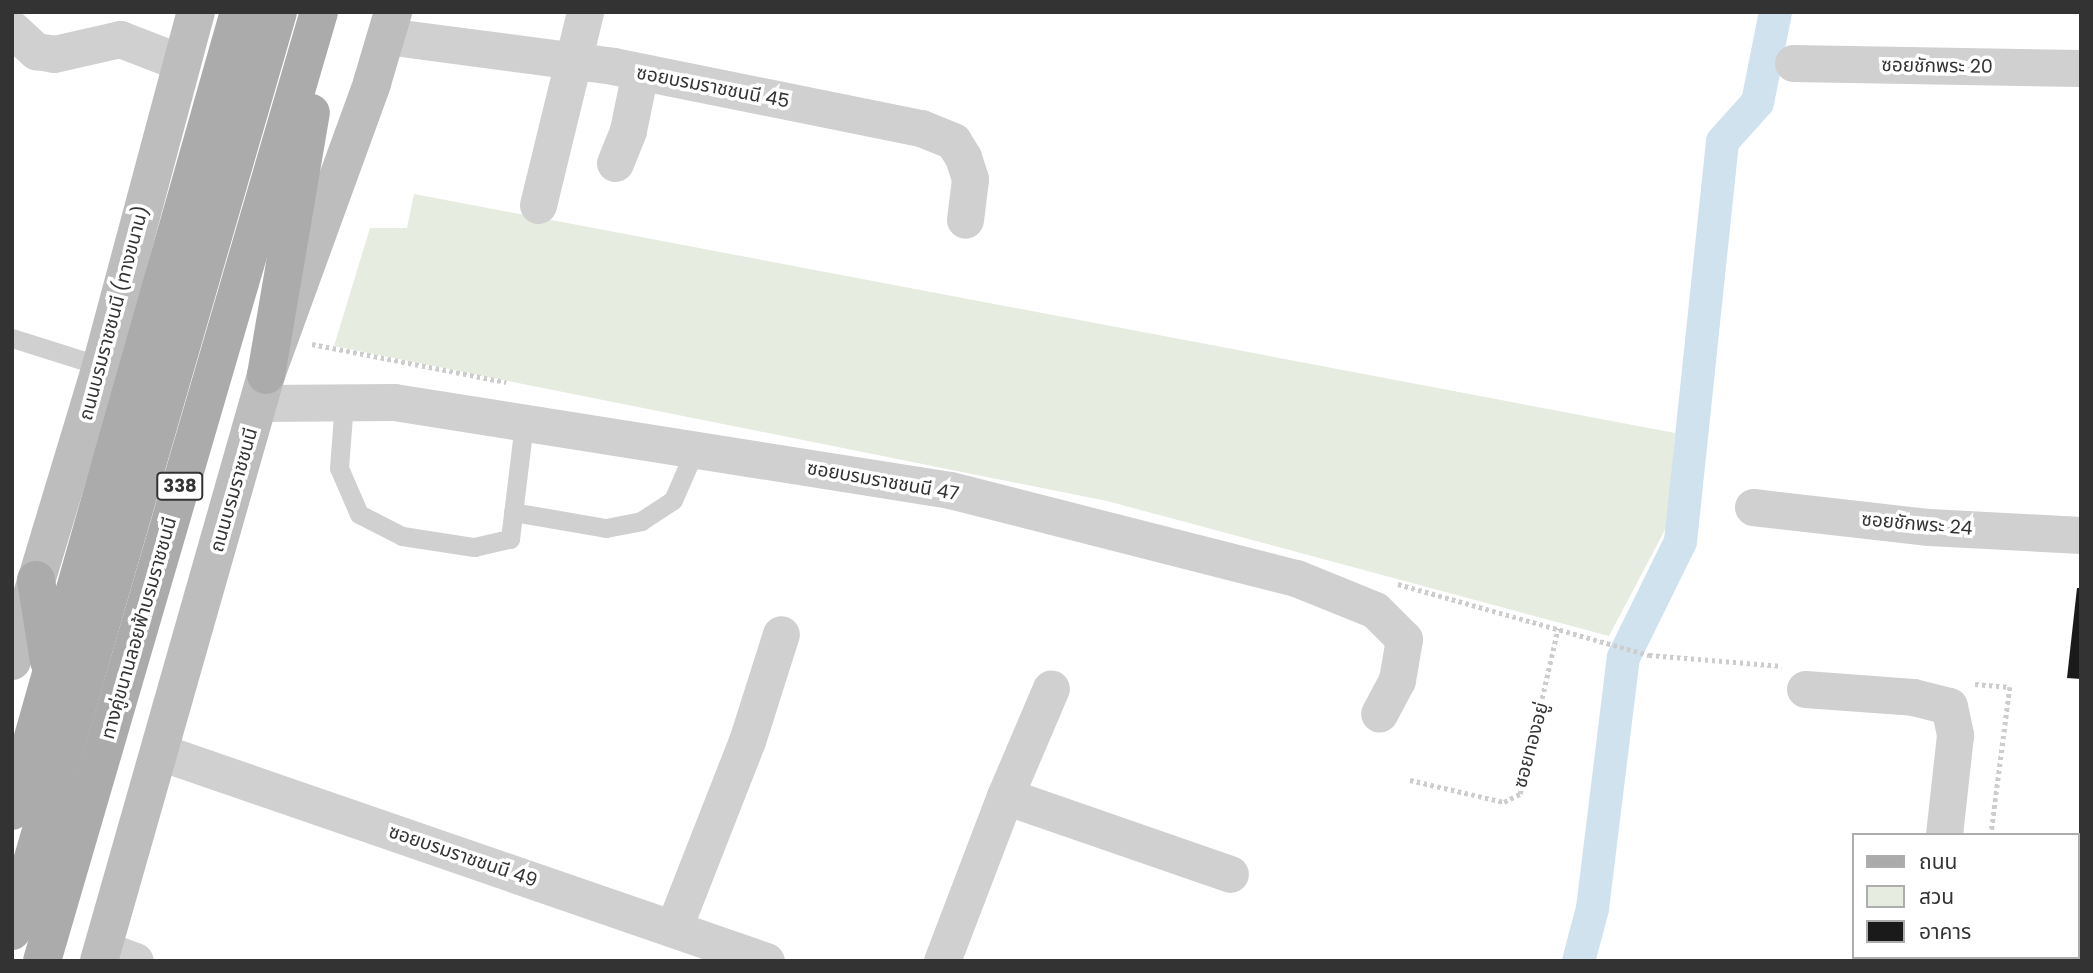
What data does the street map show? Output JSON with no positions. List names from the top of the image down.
{
  "streets": {
    "main road": [
      "ถนนบรมราชชนนี (ทางขนาน)",
      "338",
      "ถนนบรมราชชนนี",
      "ทางคู่ขนานลอยฟ้าบรมราชชนนี"
    ],
    "street": [
      "ซอยชักพระ 20",
      "ซอยบรมราชชนนี 45",
      "ซอยบรมราชชนนี 47",
      "ซอยชักพระ 24",
      "ซอยบรมราชชนนี 49"
    ],
    "path": ["ซอยทองอยู่"]
  },
  "crossings": [
    ["ซอยบรมราชชนนี 45", "338"],
    ["ซอยบรมราชชนนี 47", "338"],
    ["ซอยบรมราชชนนี 47", "ถนนบรมราชชนนี"],
    ["338", "ถนนบรมราชชนนี"],
    ["ถนนบรมราชชนนี", "ซอยบรมราชชนนี 49"]
  ],
  "legend": ["ถนน", "สวน", "อาคาร"]
}
